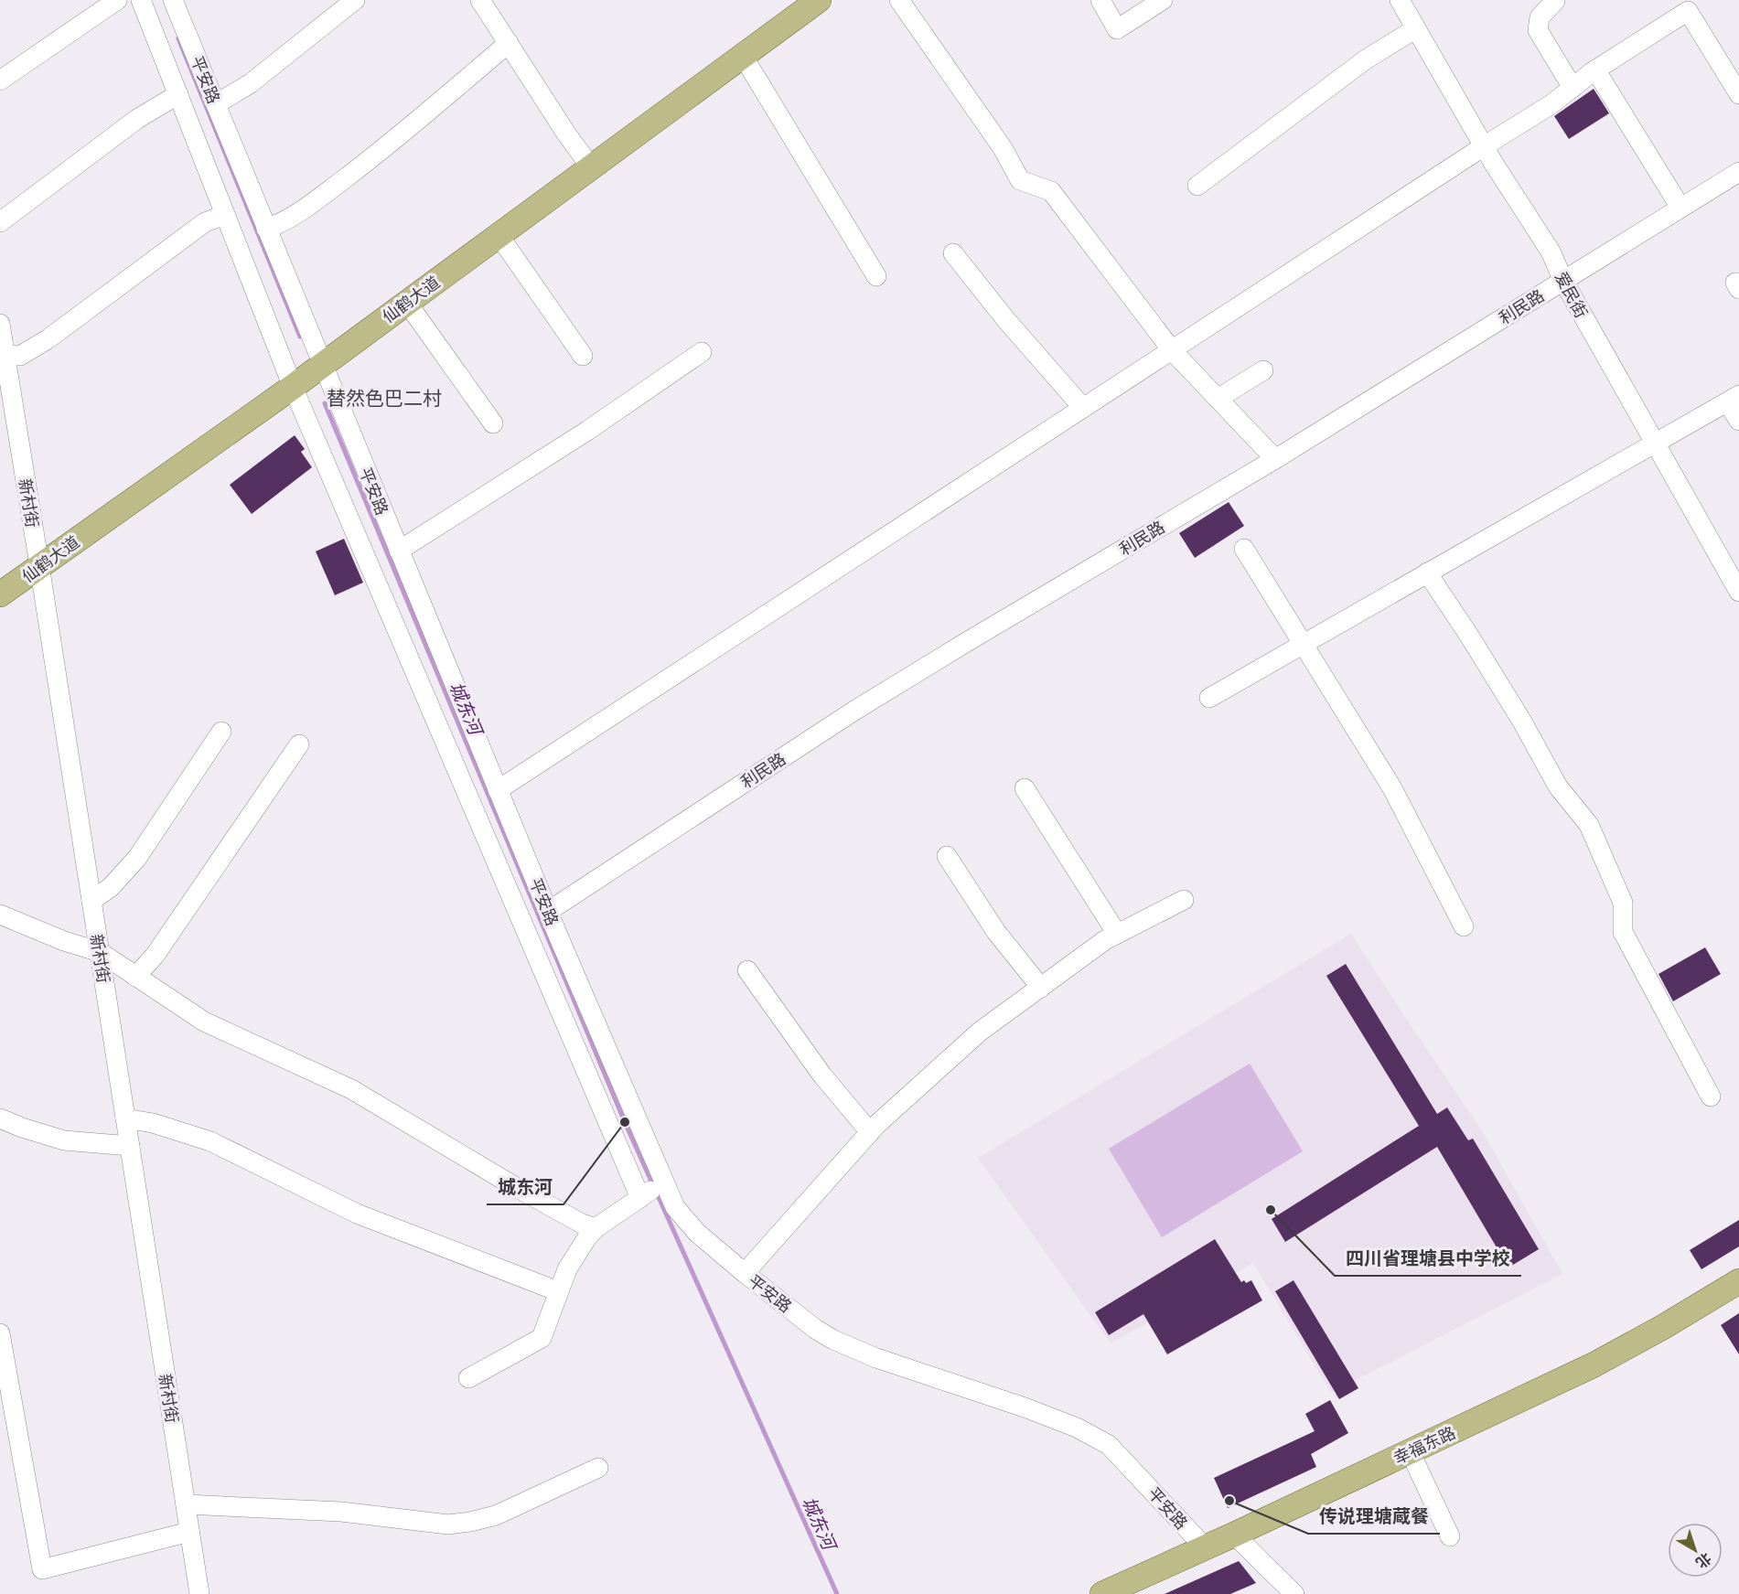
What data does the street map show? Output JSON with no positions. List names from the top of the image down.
{
  "streets": {
    "main road": ["仙鹤大道", "幸福东路"],
    "street": [
      "平安路",
      "爱民街",
      "利民路",
      "新村街"
    ]
  },
  "crossings": [
    ["平安路", "仙鹤大道"],
    ["平安路", "利民路"],
    ["平安路", "幸福东路"],
    ["爱民街", "利民路"],
    ["仙鹤大道", "新村街"]
  ],
  "districts": ["替然色巴二村"],
  "water": ["城东河"],
  "places": ["城东河", "四川省理塘县中学校", "传说理塘蔵餐"],
  "north": "bottom right"
}
